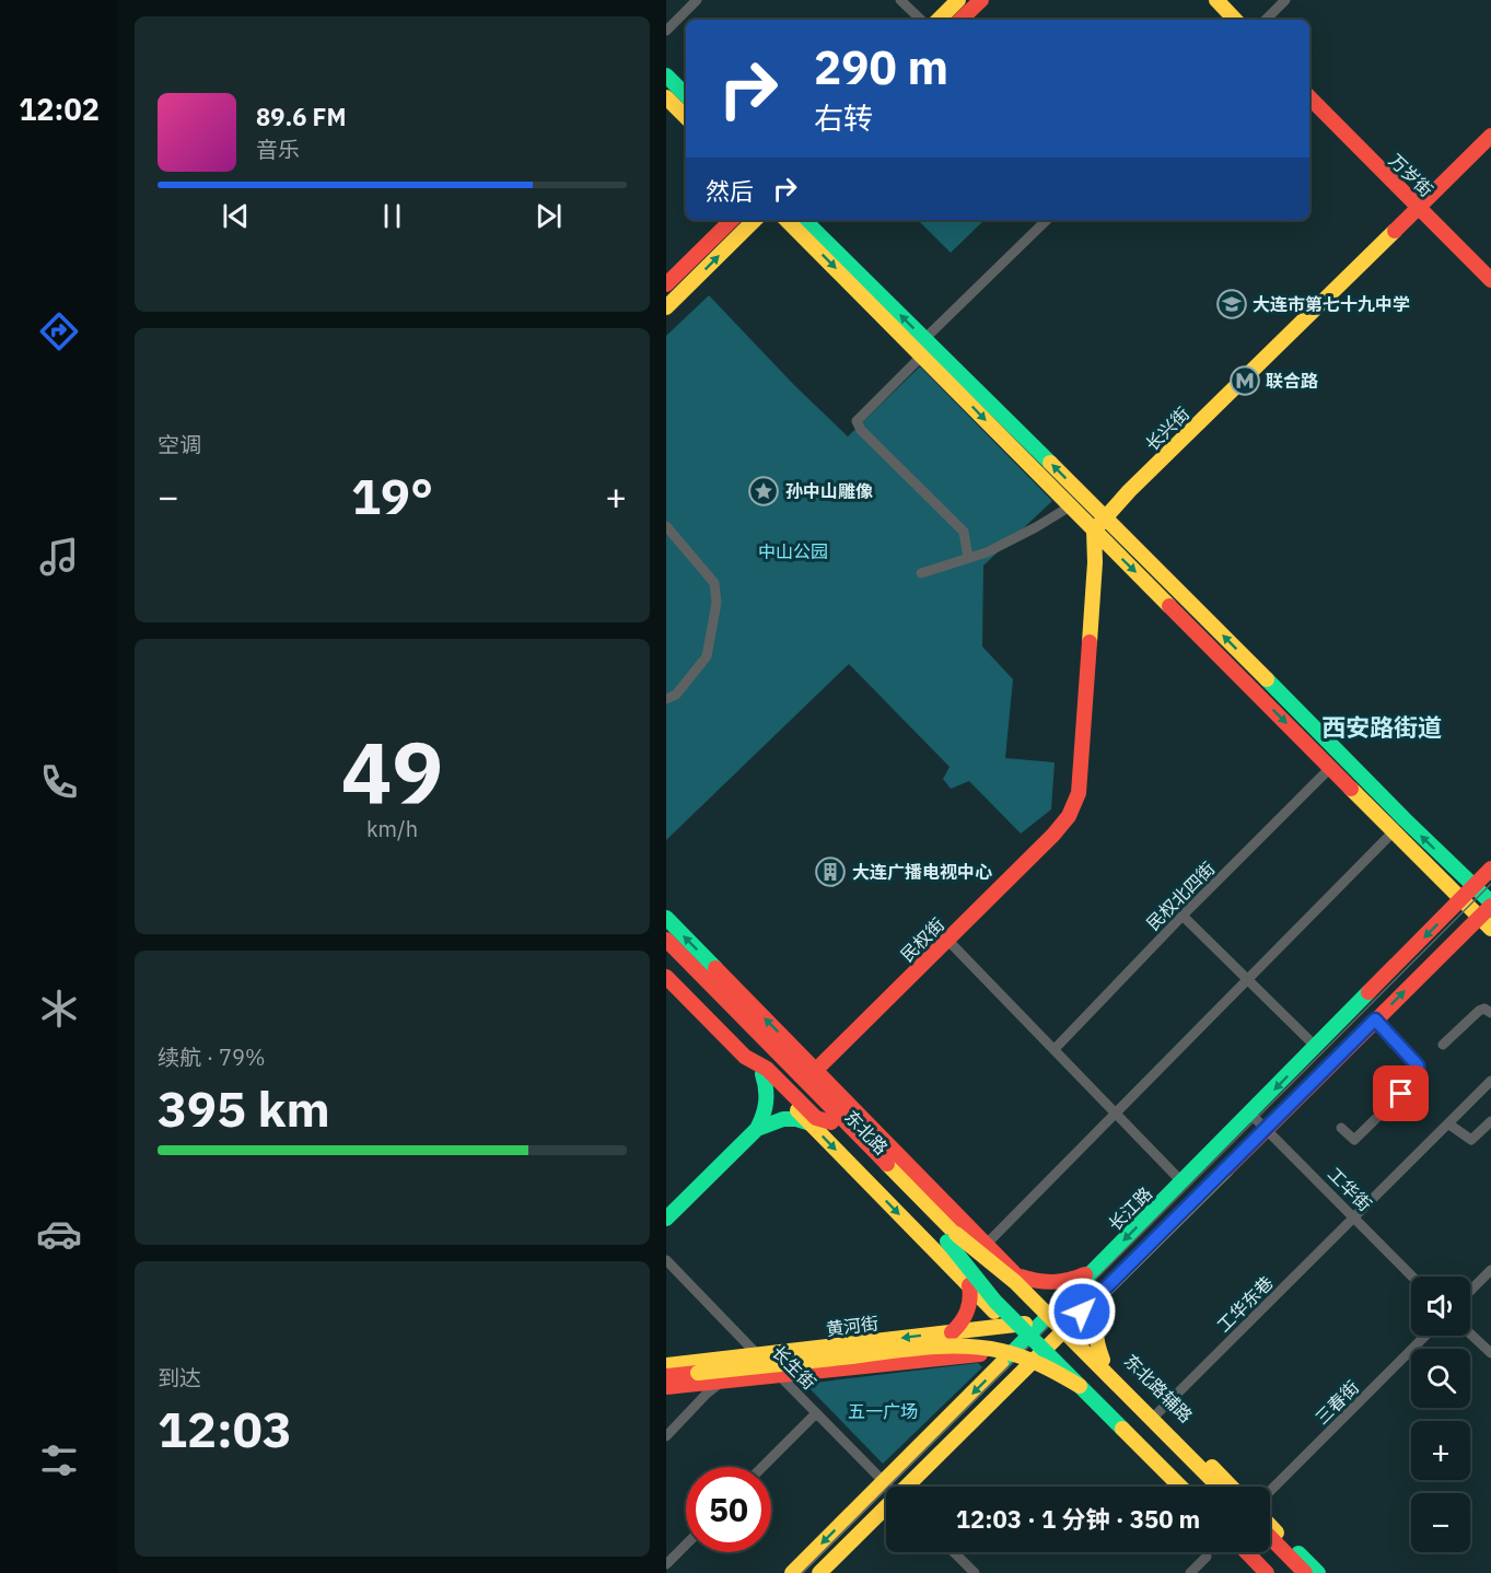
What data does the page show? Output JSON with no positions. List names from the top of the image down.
{
  "streets": {
    "main road": [
      "万岁街",
      "长兴街",
      "民权街",
      "东北路",
      "长江路",
      "黄河街",
      "东北路辅路"
    ],
    "street": [
      "民权北四街",
      "工华街",
      "工华东巷",
      "长生街",
      "三春街"
    ]
  },
  "crossings": [
    ["万岁街", "长兴街"],
    ["长兴街", "民权街"],
    ["民权街", "东北路"],
    ["东北路", "长江路"],
    ["东北路", "黄河街"],
    ["东北路", "东北路辅路"],
    ["工华街", "长江路"],
    ["工华街", "工华东巷"],
    ["长江路", "黄河街"],
    ["长江路", "长生街"],
    ["长江路", "东北路辅路"],
    ["工华东巷", "东北路辅路"],
    ["黄河街", "长生街"]
  ],
  "districts": ["西安路街道"],
  "parks": ["中山公园", "五一广场"],
  "places": {
    "school or university": ["大连市第七十九中学"],
    "metro station": ["联合路"],
    "place": ["孙中山雕像"],
    "building": ["大连广播电视中心"]
  },
  "page": {
    "tabs": "12:02",
    "turn": ["290 m", "右转"],
    "song": ["89.6 FM", "音乐"],
    "then": "然后",
    "tile": [
      "空调",
      ["49", "km/h"],
      ["续航 · 79%", "395 km"],
      ["到达", "12:03"]
    ],
    "heat": ["−", "19°", "+"],
    "map_buttons": ["+", "−"],
    "limit": "50",
    "trip": "12:03 · 1 分钟 · 350 m"
  }
}
